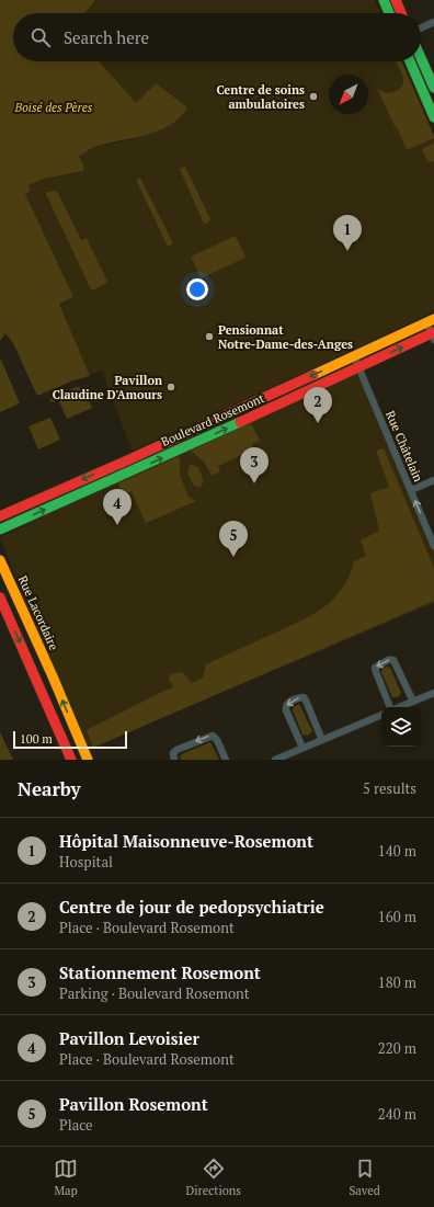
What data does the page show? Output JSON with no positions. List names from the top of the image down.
{
  "streets": {
    "main road": ["Boulevard Rosemont", "Rue Lacordaire"],
    "street": ["Rue Châtelain"]
  },
  "crossings": [
    ["Boulevard Rosemont", "Rue Châtelain"]
  ],
  "parks": ["Boisé des Pères"],
  "places": ["Centre de soins ambulatoires", "Pensionnat Notre-Dame-des-Anges", "Pavillon Claudine D'Amours"],
  "scale_bar": "100 m",
  "north": "bottom left",
  "page": {
    "search": "Search here",
    "pins": [
      "1",
      "2",
      "3",
      "4",
      "5"
    ],
    "scale": "100 m",
    "heading": ["Nearby", "5 results"],
    "list": [
      {
        "mark": "1",
        "name": "Hôpital Maisonneuve-Rosemont",
        "note": "Hospital",
        "value": "140 m"
      },
      {
        "mark": "2",
        "name": "Centre de jour de pedopsychiatrie",
        "note": "Place · Boulevard Rosemont",
        "value": "160 m"
      },
      {
        "mark": "3",
        "name": "Stationnement Rosemont",
        "note": "Parking · Boulevard Rosemont",
        "value": "180 m"
      },
      {
        "mark": "4",
        "name": "Pavillon Levoisier",
        "note": "Place · Boulevard Rosemont",
        "value": "220 m"
      },
      {
        "mark": "5",
        "name": "Pavillon Rosemont",
        "note": "Place",
        "value": "240 m"
      }
    ],
    "nav": ["Map", "Directions", "Saved"]
  }
}
